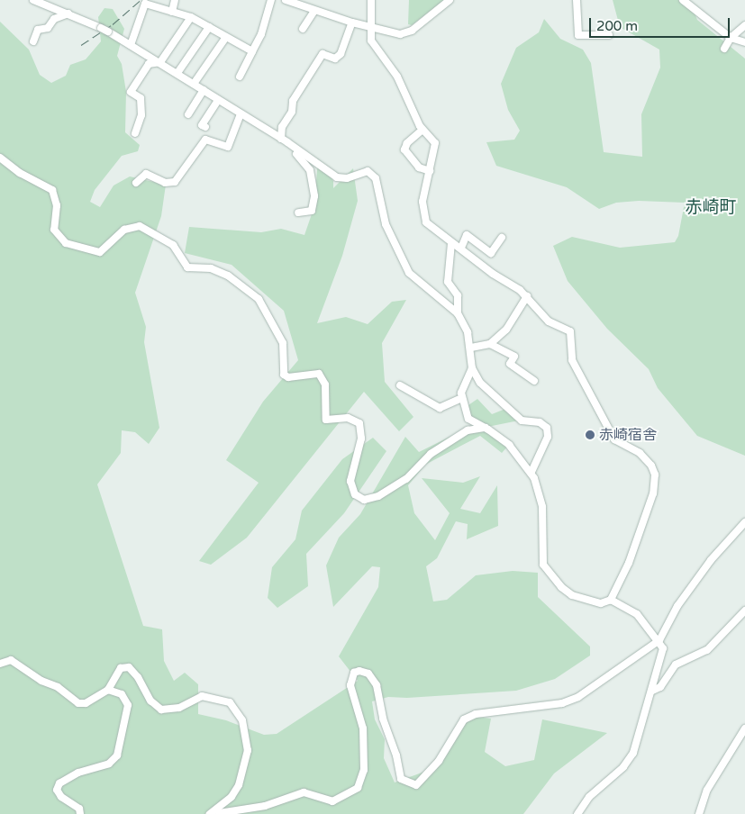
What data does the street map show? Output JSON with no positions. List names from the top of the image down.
{
  "districts": ["赤崎町"],
  "places": ["赤崎宿舎"],
  "scale_bar": "200 m"
}
